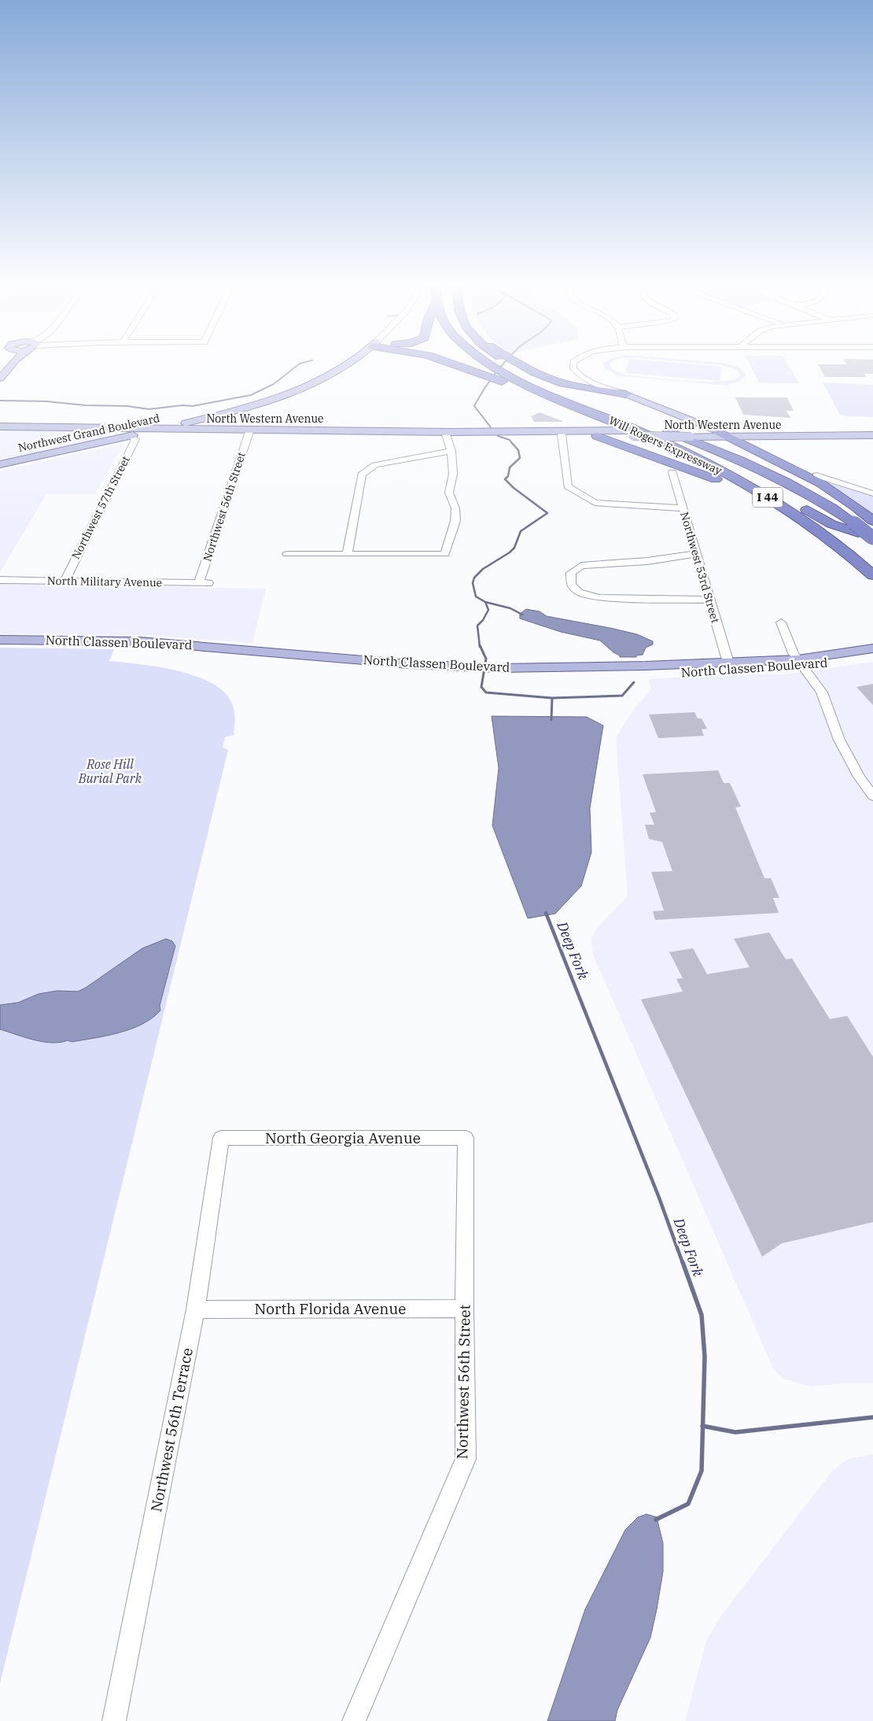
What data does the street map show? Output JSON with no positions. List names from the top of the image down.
{
  "streets": {
    "highway": ["Will Rogers Expressway", "I 44"],
    "main road": ["North Western Avenue", "Northwest Grand Boulevard", "North Classen Boulevard"],
    "street": [
      "Northwest 56th Street",
      "Northwest 57th Street",
      "Northwest 53rd Street",
      "North Military Avenue",
      "North Georgia Avenue",
      "North Florida Avenue",
      "Northwest 56th Terrace"
    ]
  },
  "crossings": [
    ["North Western Avenue", "Northwest Grand Boulevard"],
    ["North Western Avenue", "Northwest 56th Street"],
    ["Northwest Grand Boulevard", "Northwest 57th Street"],
    ["Northwest 56th Street", "North Military Avenue"],
    ["Northwest 56th Street", "North Georgia Avenue"],
    ["Northwest 56th Street", "North Florida Avenue"],
    ["Northwest 57th Street", "North Military Avenue"],
    ["Northwest 53rd Street", "North Classen Boulevard"],
    ["North Georgia Avenue", "Northwest 56th Terrace"],
    ["North Florida Avenue", "Northwest 56th Terrace"]
  ],
  "water": ["Deep Fork"],
  "parks": ["Rose Hill Burial Park"]
}
